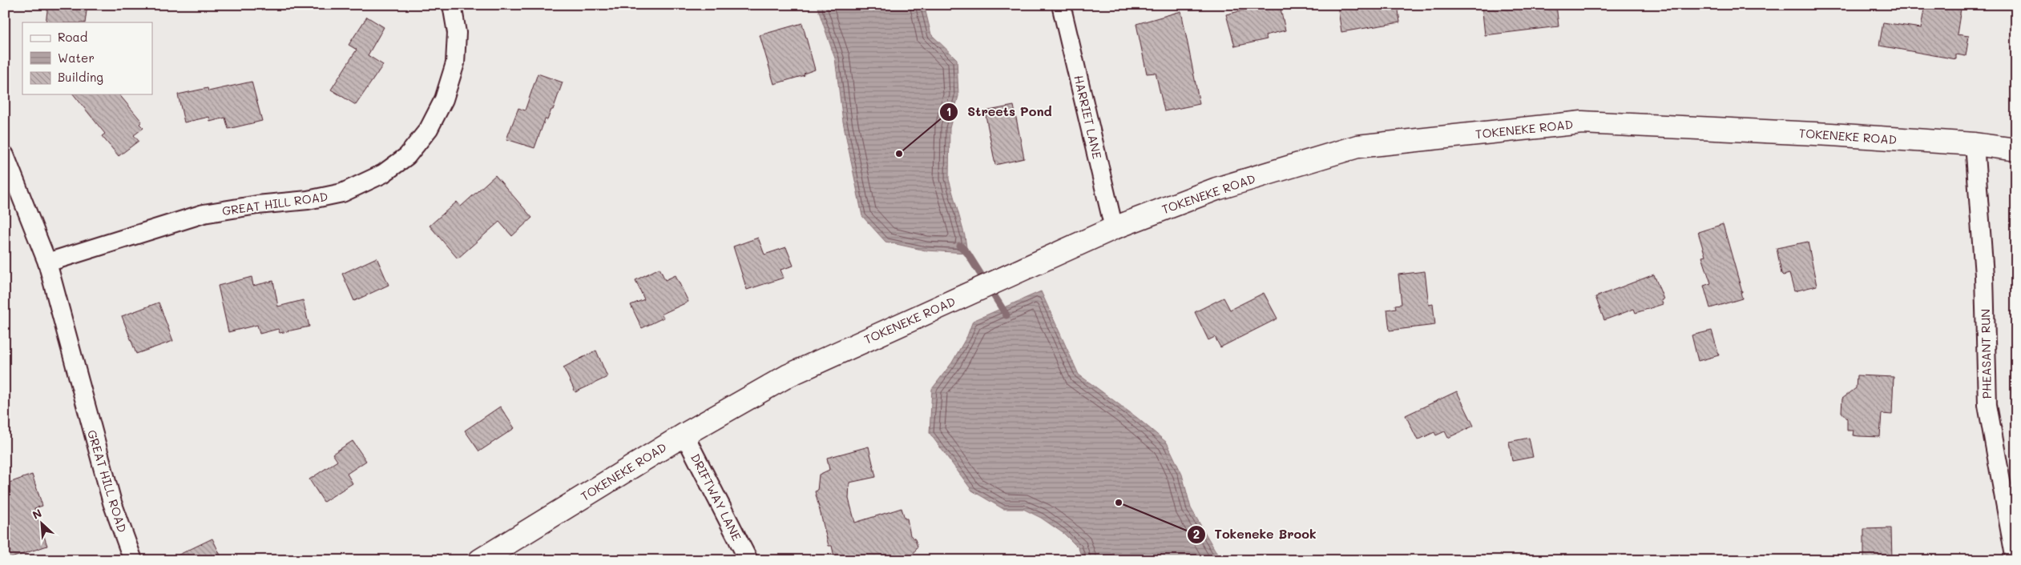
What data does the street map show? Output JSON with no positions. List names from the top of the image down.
{
  "streets": {
    "main road": ["TOKENEKE ROAD"],
    "street": [
      "HARRIET LANE",
      "GREAT HILL ROAD",
      "PHEASANT RUN",
      "DRIFTWAY LANE"
    ]
  },
  "crossings": [
    ["HARRIET LANE", "TOKENEKE ROAD"],
    ["TOKENEKE ROAD", "PHEASANT RUN"],
    ["TOKENEKE ROAD", "DRIFTWAY LANE"]
  ],
  "places": ["Streets Pond", "Tokeneke Brook"],
  "legend": ["Road", "Water", "Building"],
  "north": "top left"
}
